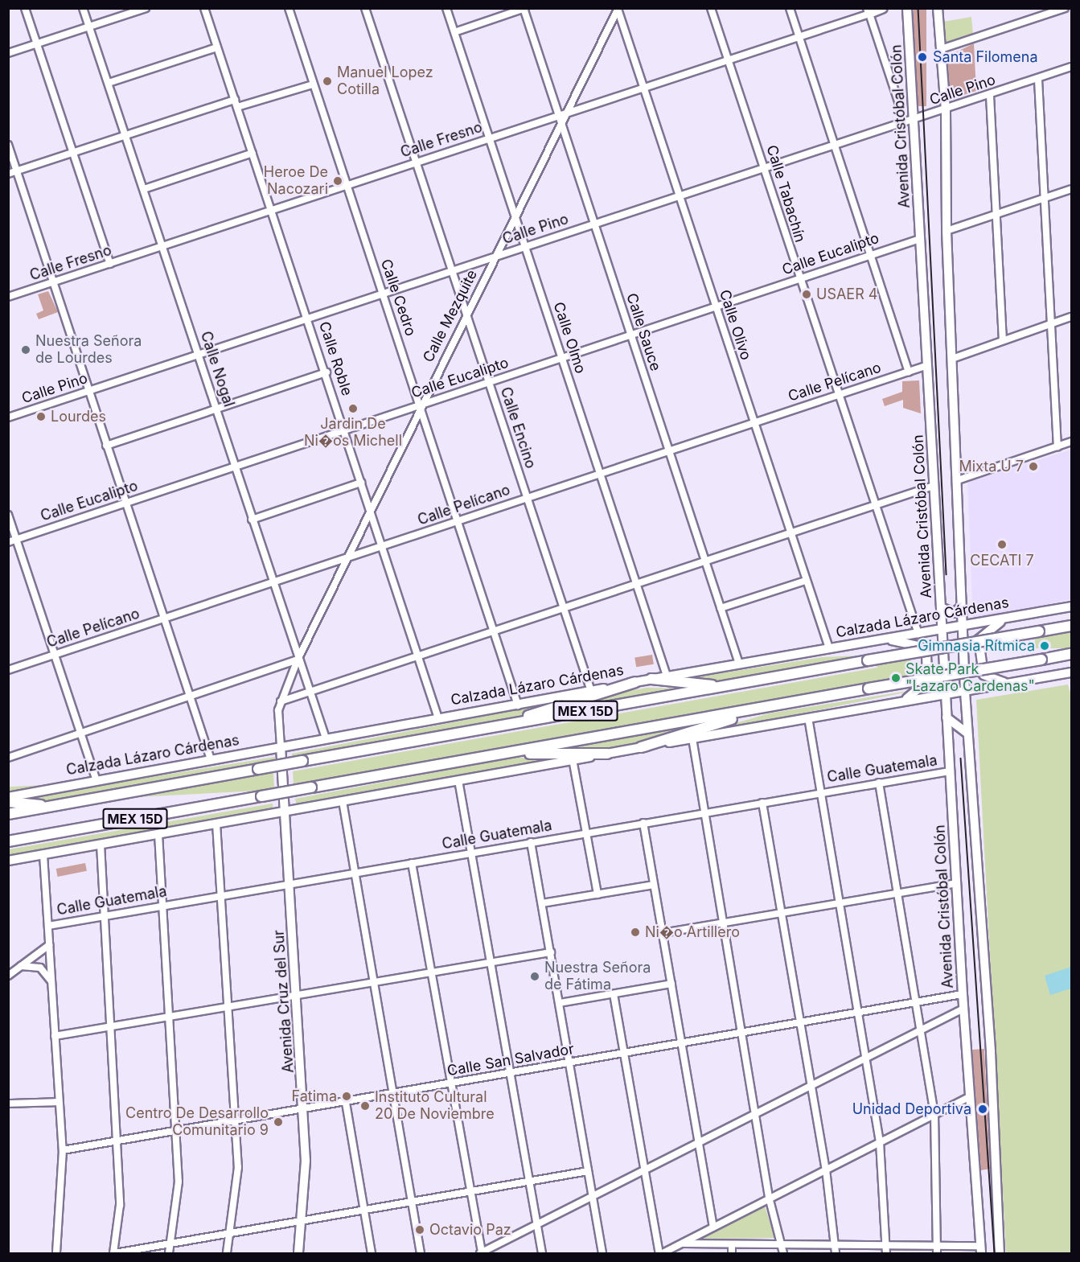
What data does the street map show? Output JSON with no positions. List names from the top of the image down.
{
  "streets": {
    "highway": ["MEX 15D"],
    "main road": [
      "Avenida Cristóbal Colón",
      "Calle Fresno",
      "Calzada Lázaro Cárdenas",
      "Avenida Cruz del Sur"
    ],
    "street": [
      "Calle Pino",
      "Calle Tabachín",
      "Calle Eucalipto",
      "Calle Cedro",
      "Calle Mezquite",
      "Calle Olivo",
      "Calle Sauce",
      "Calle Olmo",
      "Calle Roble",
      "Calle Nogal",
      "Calle Pelícano",
      "Calle Encino",
      "Calle Guatemala",
      "Calle San Salvador"
    ]
  },
  "crossings": [
    ["Calle Pino", "Avenida Cristóbal Colón"],
    ["Calle Pino", "Calle Tabachín"],
    ["Calle Pino", "Calle Cedro"],
    ["Calle Pino", "Calle Mezquite"],
    ["Calle Pino", "Calle Olivo"],
    ["Calle Pino", "Calle Sauce"],
    ["Calle Pino", "Calle Olmo"],
    ["Calle Pino", "Calle Roble"],
    ["Calle Pino", "Calle Nogal"],
    ["Calle Pino", "Calle Encino"],
    ["Avenida Cristóbal Colón", "Calle Eucalipto"],
    ["Avenida Cristóbal Colón", "Calle Pelícano"],
    ["Avenida Cristóbal Colón", "Calzada Lázaro Cárdenas"],
    ["Avenida Cristóbal Colón", "Calle Guatemala"],
    ["Avenida Cristóbal Colón", "Calle San Salvador"],
    ["Calle Fresno", "Calle Tabachín"],
    ["Calle Fresno", "Calle Cedro"],
    ["Calle Fresno", "Calle Mezquite"],
    ["Calle Fresno", "Calle Olivo"],
    ["Calle Fresno", "Calle Sauce"],
    ["Calle Fresno", "Calle Olmo"],
    ["Calle Fresno", "Calle Roble"],
    ["Calle Fresno", "Calle Nogal"],
    ["Calle Fresno", "Calle Encino"],
    ["Calle Tabachín", "Calle Eucalipto"],
    ["Calle Tabachín", "Calle Pelícano"],
    ["Calle Tabachín", "Calzada Lázaro Cárdenas"],
    ["Calle Eucalipto", "Calle Cedro"],
    ["Calle Eucalipto", "Calle Mezquite"],
    ["Calle Eucalipto", "Calle Olivo"],
    ["Calle Eucalipto", "Calle Sauce"],
    ["Calle Eucalipto", "Calle Olmo"],
    ["Calle Eucalipto", "Calle Roble"],
    ["Calle Eucalipto", "Calle Nogal"],
    ["Calle Eucalipto", "Calle Encino"],
    ["Calle Cedro", "Calle Mezquite"],
    ["Calle Cedro", "Calle Pelícano"],
    ["Calle Cedro", "Calzada Lázaro Cárdenas"],
    ["Calle Mezquite", "Calle Olivo"],
    ["Calle Mezquite", "Calle Sauce"],
    ["Calle Mezquite", "Calle Olmo"],
    ["Calle Mezquite", "Calle Roble"],
    ["Calle Mezquite", "Calle Nogal"],
    ["Calle Mezquite", "Calle Pelícano"],
    ["Calle Mezquite", "Calle Encino"],
    ["Calle Mezquite", "Calzada Lázaro Cárdenas"],
    ["Calle Mezquite", "Avenida Cruz del Sur"],
    ["Calle Olivo", "Calle Pelícano"],
    ["Calle Olivo", "Calzada Lázaro Cárdenas"],
    ["Calle Sauce", "Calle Pelícano"],
    ["Calle Sauce", "Calzada Lázaro Cárdenas"],
    ["Calle Olmo", "Calle Pelícano"],
    ["Calle Olmo", "Calzada Lázaro Cárdenas"],
    ["Calle Roble", "Calle Pelícano"],
    ["Calle Roble", "Calzada Lázaro Cárdenas"],
    ["Calle Nogal", "Calle Pelícano"],
    ["Calle Nogal", "Calzada Lázaro Cárdenas"],
    ["Calle Pelícano", "Calle Encino"],
    ["Calle Encino", "Calzada Lázaro Cárdenas"],
    ["Calzada Lázaro Cárdenas", "Avenida Cruz del Sur"],
    ["Calle Guatemala", "Avenida Cruz del Sur"],
    ["Avenida Cruz del Sur", "Calle San Salvador"]
  ],
  "places": [
    "Santa Filomena",
    "Manuel Lopez Cotilla",
    "Heroe De Nacozari",
    "USAER 4",
    "Nuestra Señora de Lourdes",
    "Jardin De Ni�os Michell",
    "Lourdes",
    "Mixta U 7",
    "CECATI 7",
    "Gimnasia Rítmica",
    "Skate Park \"Lazaro Cardenas\"",
    "Ni�o Artillero",
    "Nuestra Señora de Fátima",
    "Fatima",
    "Instituto Cultural 20 De Noviembre",
    "Unidad Deportiva",
    "Centro De Desarrollo Comunitario 9",
    "Octavio Paz"
  ]
}
